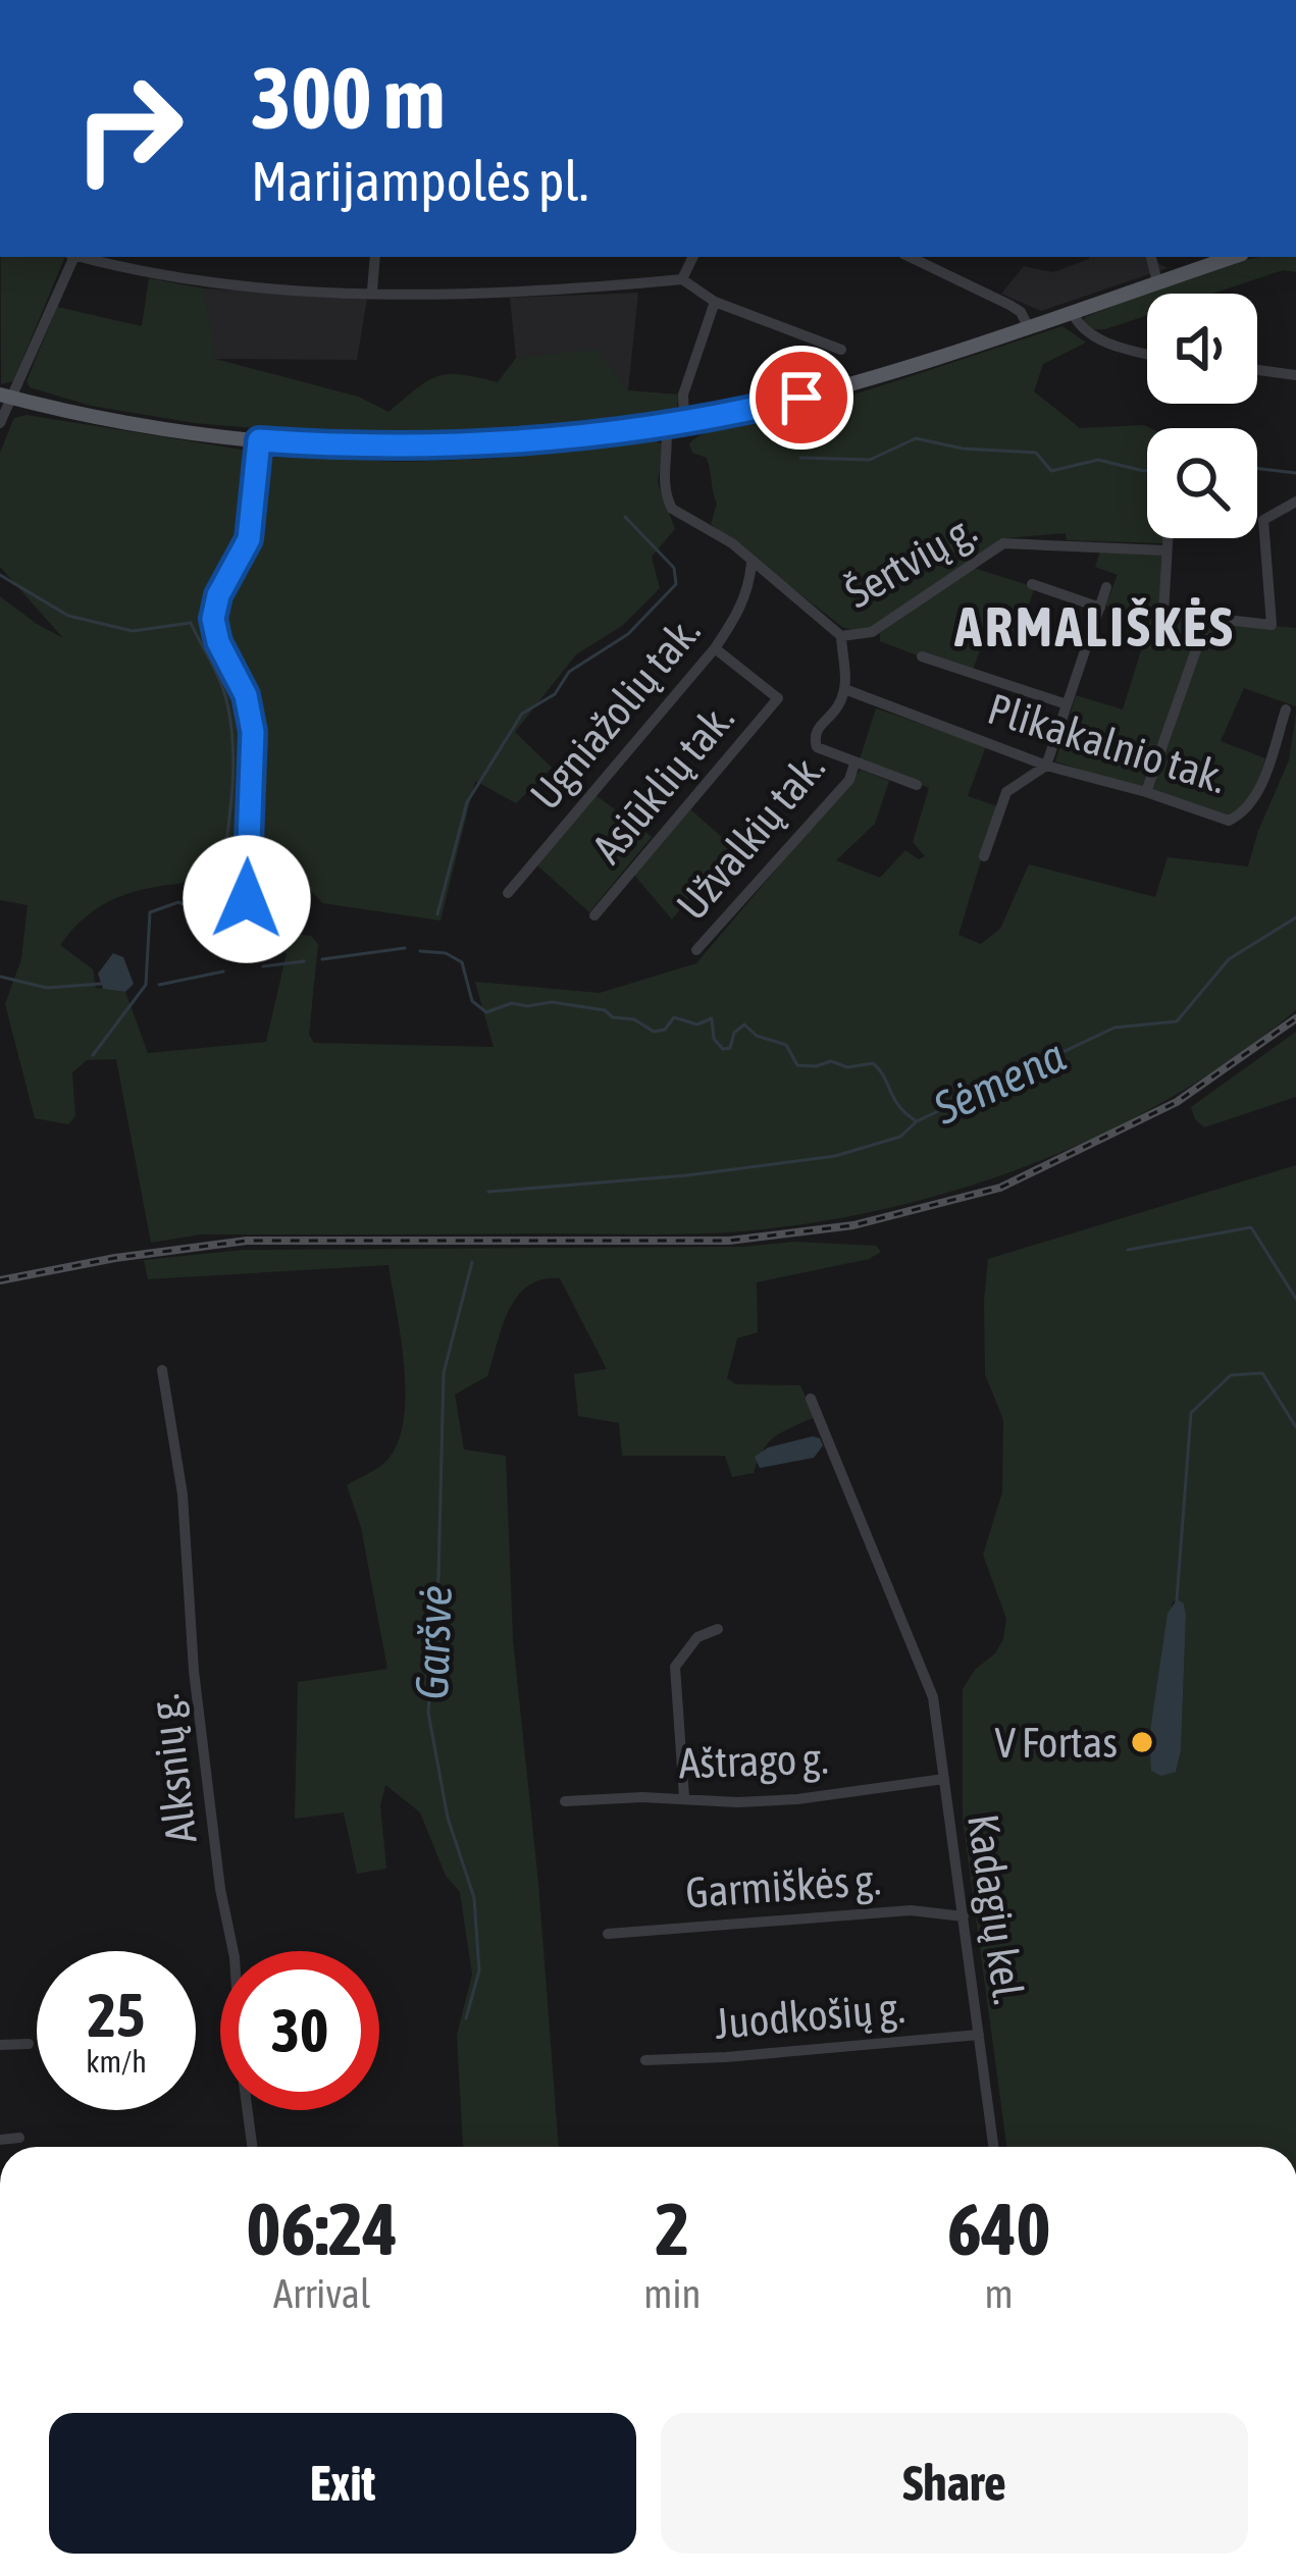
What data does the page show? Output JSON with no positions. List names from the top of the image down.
{
  "streets": {
    "street": [
      "Šertvių g.",
      "Ugniažolių tak.",
      "Plikakalnio tak.",
      "Asiūklių tak.",
      "Užvalkių tak.",
      "Aštrago g.",
      "Alksnių g.",
      "Garmiškės g.",
      "Kadagių kel.",
      "Juodkošių g."
    ]
  },
  "crossings": [
    ["Šertvių g.", "Ugniažolių tak."],
    ["Ugniažolių tak.", "Asiūklių tak."],
    ["Aštrago g.", "Kadagių kel."],
    ["Garmiškės g.", "Kadagių kel."],
    ["Kadagių kel.", "Juodkošių g."]
  ],
  "districts": ["ARMALIŠKĖS"],
  "water": ["Sėmena", "Garšvė"],
  "places": ["V Fortas"],
  "page": {
    "turn": ["300 m", "Marijampolės pl."],
    "speed": "25 km/h",
    "limit": "30",
    "eta": [
      "06:24",
      "Arrival",
      "2",
      "min",
      "640",
      "m"
    ],
    "buttons": ["Exit", "Share"]
  }
}
